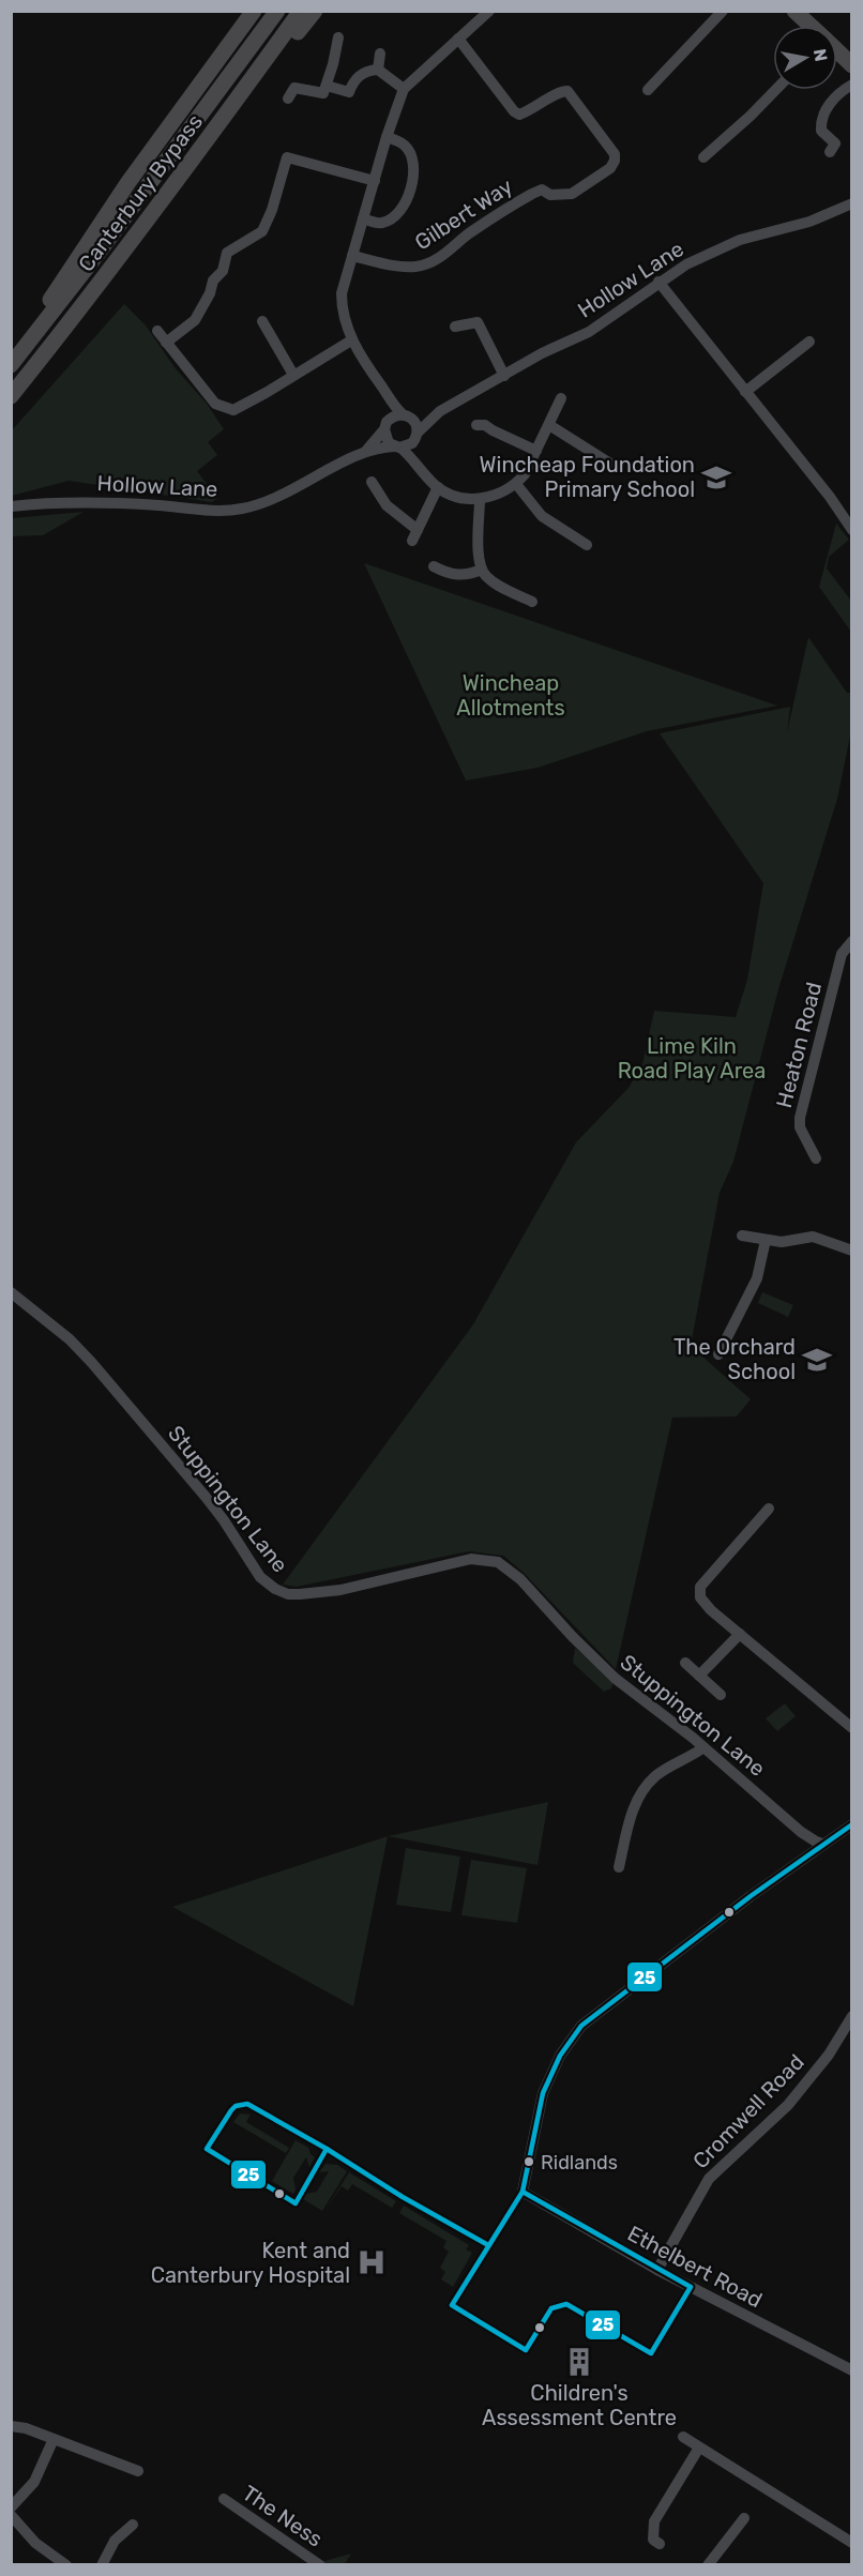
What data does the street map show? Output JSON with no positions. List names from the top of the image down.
{
  "streets": {
    "highway": ["Canterbury Bypass"],
    "street": [
      "Gilbert Way",
      "Hollow Lane",
      "Heaton Road",
      "Stuppington Lane",
      "Cromwell Road",
      "Ethelbert Road",
      "The Ness"
    ]
  },
  "crossings": [
    ["Stuppington Lane", "Ethelbert Road"],
    ["Cromwell Road", "Ethelbert Road"]
  ],
  "parks": ["Wincheap Allotments", "Lime Kiln Road Play Area"],
  "places": {
    "school or university": ["Wincheap Foundation Primary School", "The Orchard School"],
    "other": ["Ridlands"],
    "hospital": ["Kent and Canterbury Hospital"],
    "building": ["Children's Assessment Centre"]
  },
  "lines": ["transit line 25"],
  "north": "right"
}
